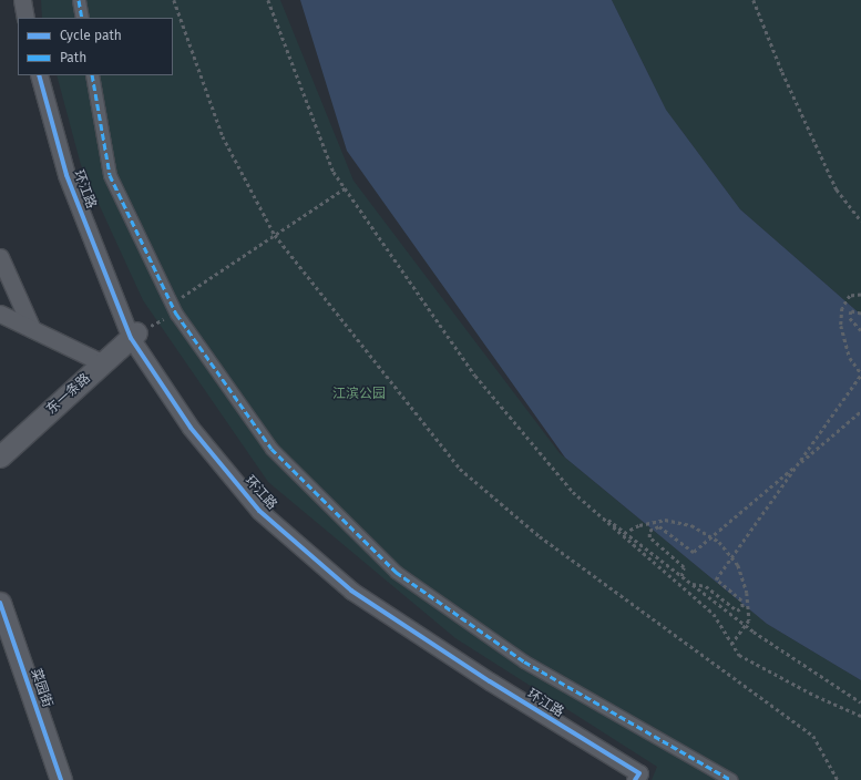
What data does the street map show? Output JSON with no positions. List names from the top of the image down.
{
  "streets": {
    "street": ["环江路", "东一条路", "菜园街"]
  },
  "crossings": [
    ["环江路", "东一条路"]
  ],
  "parks": ["江滨公园"],
  "legend": ["Cycle path", "Path"]
}
